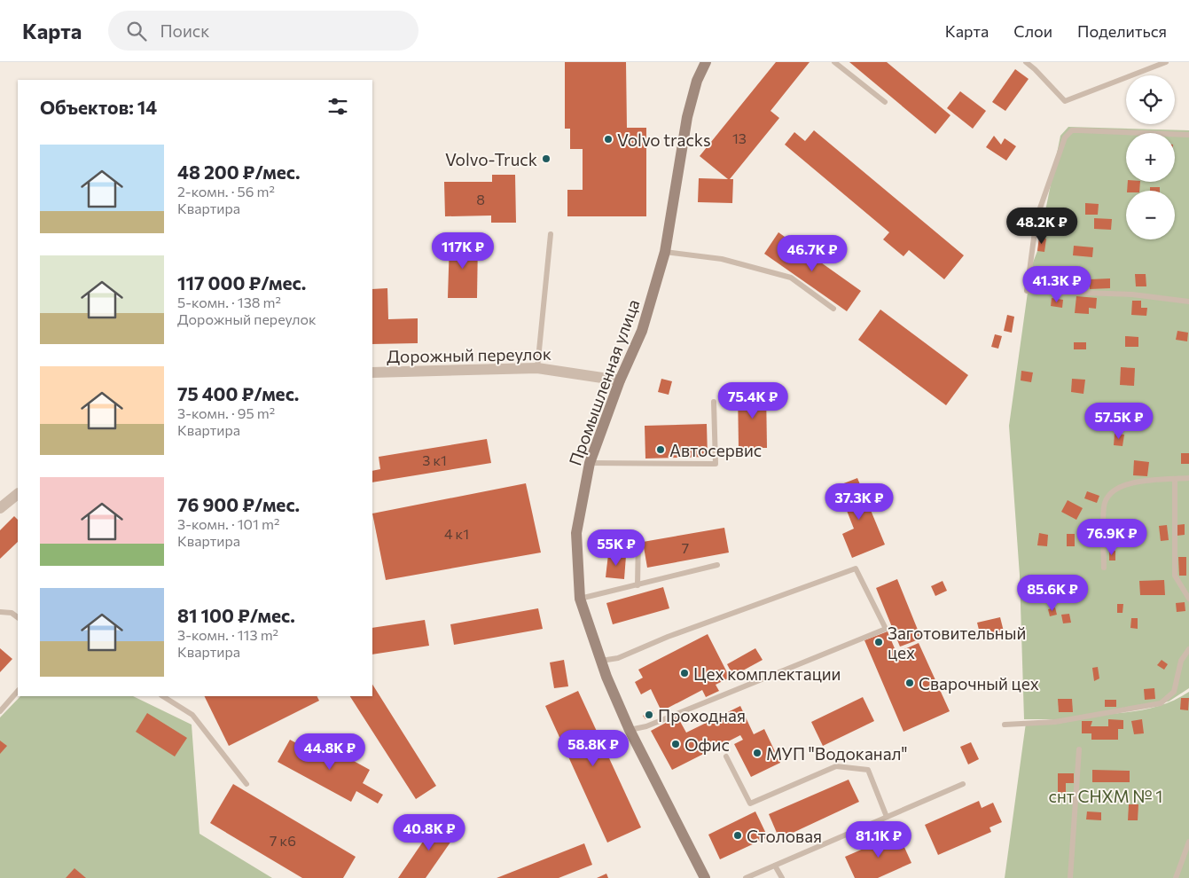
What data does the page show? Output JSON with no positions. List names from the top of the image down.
{
  "streets": {
    "main road": ["Промышленная улица"],
    "street": ["Дорожный переулок"]
  },
  "crossings": [
    ["Дорожный переулок", "Промышленная улица"]
  ],
  "parks": ["снт СНХМ № 1"],
  "places": [
    "Volvo tracks",
    "Volvo-Truck",
    "Автосервис",
    "Заготовительный цех",
    "Цех комплектации",
    "Сварочный цех",
    "Проходная",
    "Офис",
    "МУП \"Водоканал\"",
    "Столовая"
  ],
  "house_numbers": [
    "13",
    "8",
    "3 к1",
    "4 к1",
    "7",
    "7 к6"
  ],
  "page": {
    "header": "Карта",
    "search": "Поиск",
    "nav": ["Карта", "Слои", "Поделиться"],
    "map_buttons": ["+", "−"],
    "heading": "Объектов: 14",
    "list": [
      {
        "name": "48 200 ₽/мес.",
        "note": "2-комн. · 56 m² · Квартира"
      },
      {
        "name": "117 000 ₽/мес.",
        "note": "5-комн. · 138 m² · Дорожный переулок"
      },
      {
        "name": "75 400 ₽/мес.",
        "note": "3-комн. · 95 m² · Квартира"
      },
      {
        "name": "76 900 ₽/мес.",
        "note": "3-комн. · 101 m² · Квартира"
      },
      {
        "name": "81 100 ₽/мес.",
        "note": "3-комн. · 113 m² · Квартира"
      }
    ],
    "price": [
      "48.2K ₽",
      "117K ₽",
      "46.7K ₽",
      "41.3K ₽",
      "75.4K ₽",
      "57.5K ₽",
      "37.3K ₽",
      "76.9K ₽",
      "55K ₽",
      "85.6K ₽",
      "58.8K ₽",
      "44.8K ₽",
      "40.8K ₽",
      "81.1K ₽"
    ]
  }
}
